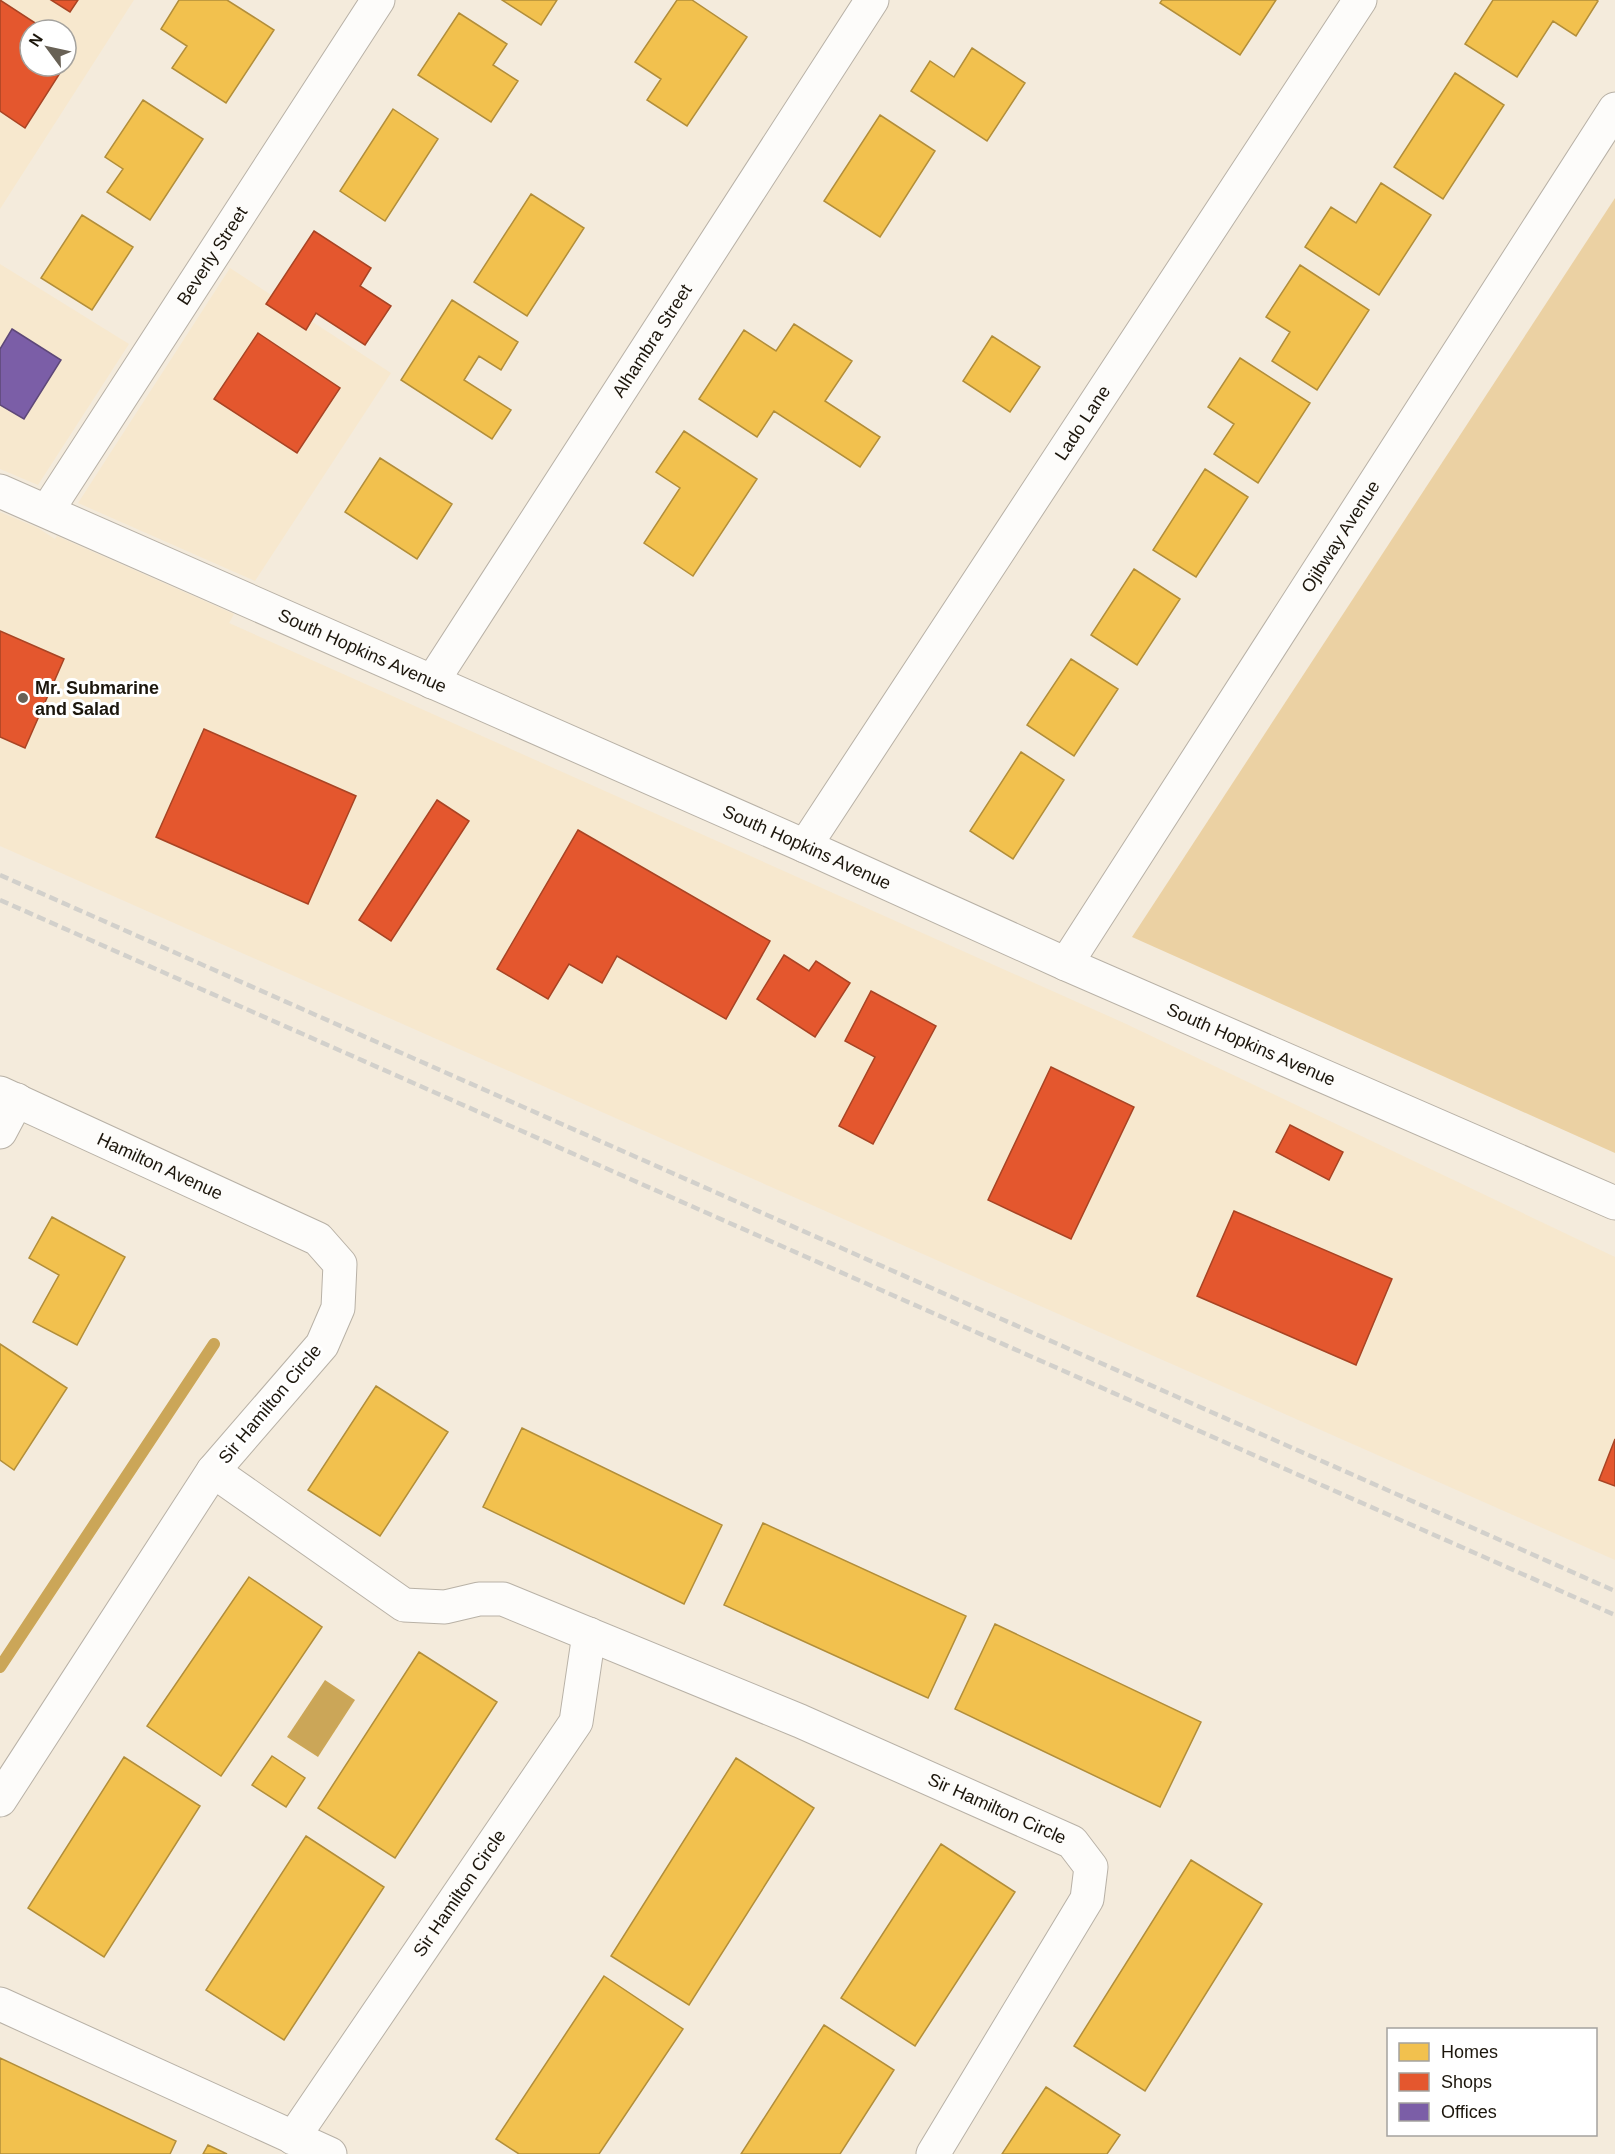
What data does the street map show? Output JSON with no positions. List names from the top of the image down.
{
  "streets": {
    "street": [
      "Beverly Street",
      "Alhambra Street",
      "Lado Lane",
      "Ojibway Avenue",
      "South Hopkins Avenue",
      "Hamilton Avenue",
      "Sir Hamilton Circle"
    ]
  },
  "crossings": [
    ["Beverly Street", "South Hopkins Avenue"],
    ["Alhambra Street", "South Hopkins Avenue"],
    ["Lado Lane", "South Hopkins Avenue"],
    ["Ojibway Avenue", "South Hopkins Avenue"],
    ["Hamilton Avenue", "Sir Hamilton Circle"]
  ],
  "places": ["Mr. Submarine and Salad"],
  "legend": ["Homes", "Shops", "Offices"],
  "north": "top left"
}
